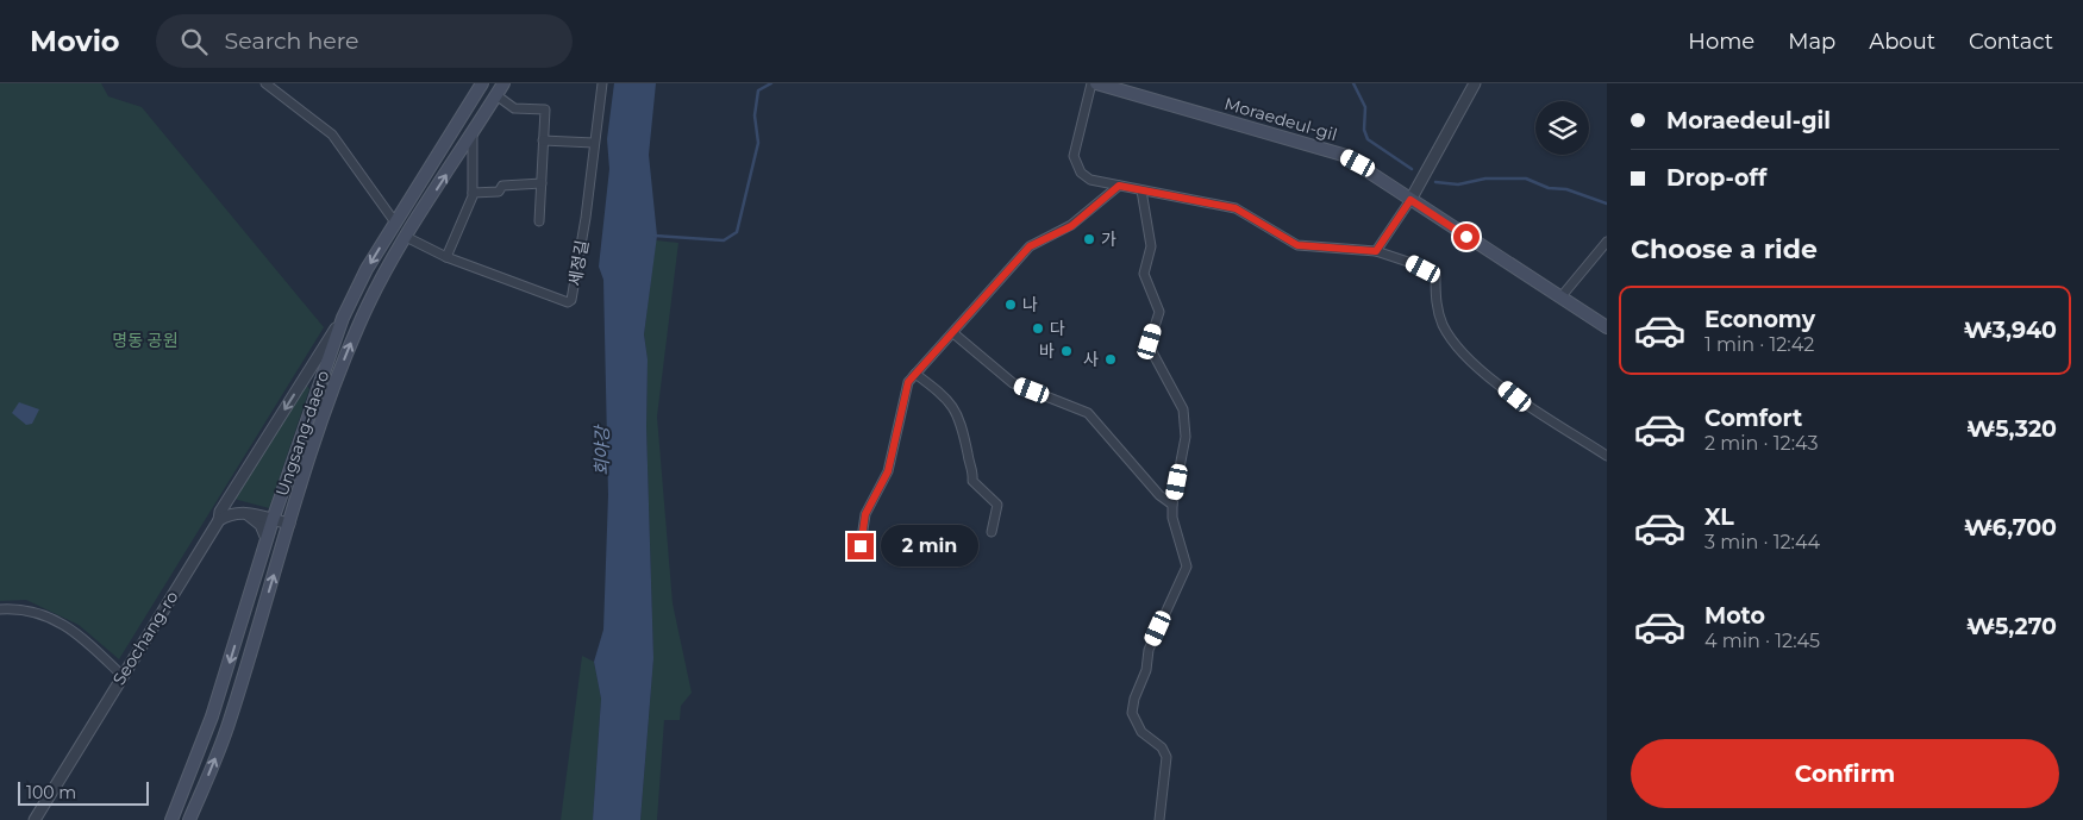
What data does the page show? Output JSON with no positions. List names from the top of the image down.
{
  "streets": {
    "main road": ["Moraedeul-gil", "Ungsang-daero"],
    "street": ["세정길", "Seochang-ro"]
  },
  "crossings": [
    ["세정길", "Ungsang-daero"],
    ["Ungsang-daero", "Seochang-ro"]
  ],
  "one_way": ["Seochang-ro"],
  "water": ["회야강"],
  "parks": ["명동 공원"],
  "places": [
    "가",
    "나",
    "다",
    "바",
    "사"
  ],
  "scale_bar": "100 m",
  "page": {
    "header": "Movio",
    "search": "Search here",
    "nav": [
      "Home",
      "Map",
      "About",
      "Contact"
    ],
    "banner": ["Moraedeul-gil", "Drop-off"],
    "heading": "Choose a ride",
    "list": [
      {
        "name": "Economy",
        "note": "1 min · 12:42",
        "value": "₩3,940"
      },
      {
        "name": "Comfort",
        "note": "2 min · 12:43",
        "value": "₩5,320"
      },
      {
        "name": "XL",
        "note": "3 min · 12:44",
        "value": "₩6,700"
      },
      {
        "name": "Moto",
        "note": "4 min · 12:45",
        "value": "₩5,270"
      }
    ],
    "bubble": "2 min",
    "buttons": "Confirm",
    "scale": "100 m"
  }
}
